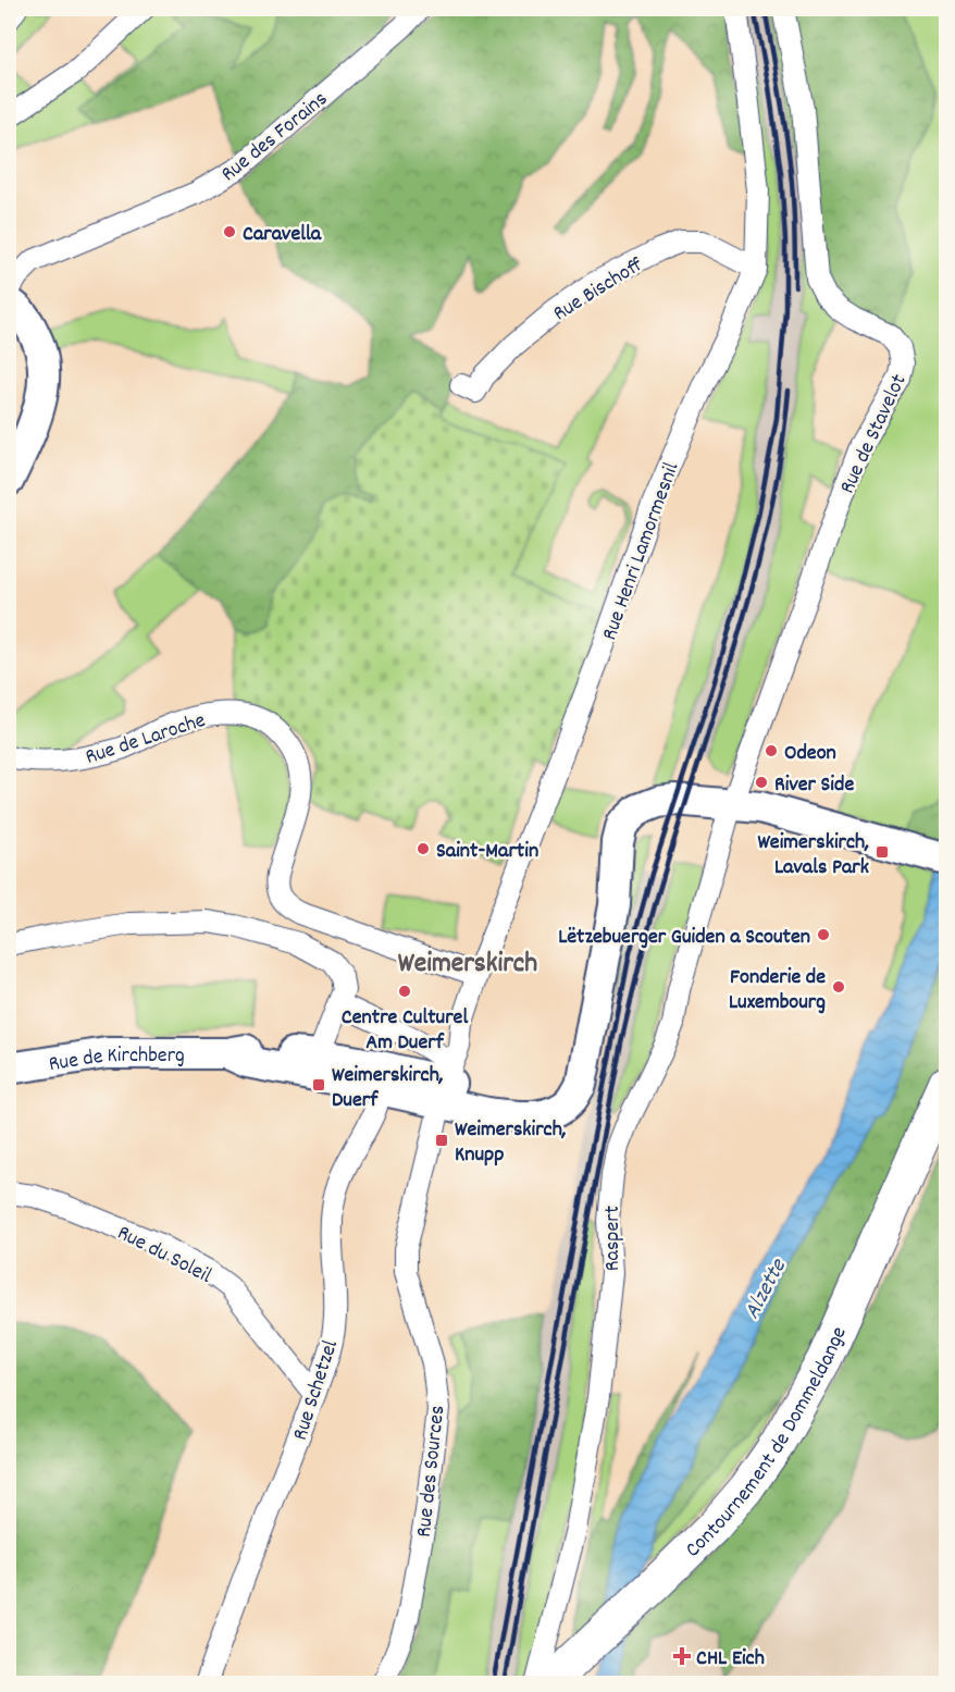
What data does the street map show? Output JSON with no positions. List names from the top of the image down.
{
  "streets": {
    "main road": ["Rue de Kirchberg", "Contournement de Dommeldange"],
    "street": [
      "Rue des Forains",
      "Rue Bischoff",
      "Rue de Stavelot",
      "Rue Henri Lamormesnil",
      "Rue de Laroche",
      "Raspert",
      "Rue du Soleil",
      "Rue Schetzel",
      "Rue des Sources"
    ]
  },
  "crossings": [
    ["Rue Bischoff", "Rue Henri Lamormesnil"],
    ["Rue de Stavelot", "Rue de Kirchberg"],
    ["Rue de Stavelot", "Raspert"],
    ["Rue Henri Lamormesnil", "Rue de Laroche"],
    ["Rue Henri Lamormesnil", "Rue de Kirchberg"],
    ["Rue Henri Lamormesnil", "Rue des Sources"],
    ["Rue de Kirchberg", "Raspert"],
    ["Rue de Kirchberg", "Rue Schetzel"],
    ["Rue de Kirchberg", "Rue des Sources"],
    ["Rue du Soleil", "Rue Schetzel"]
  ],
  "districts": ["Weimerskirch"],
  "water": ["Alzette"],
  "places": {
    "other": [
      "Caravella",
      "Odeon",
      "River Side",
      "Saint-Martin",
      "Lëtzebuerger Guiden a Scouten",
      "Fonderie de Luxembourg",
      "Centre Culturel Am Duerf"
    ],
    "transit": ["Weimerskirch, Lavals Park", "Weimerskirch, Duerf", "Weimerskirch, Knupp"],
    "health": ["CHL Eich"]
  }
}
